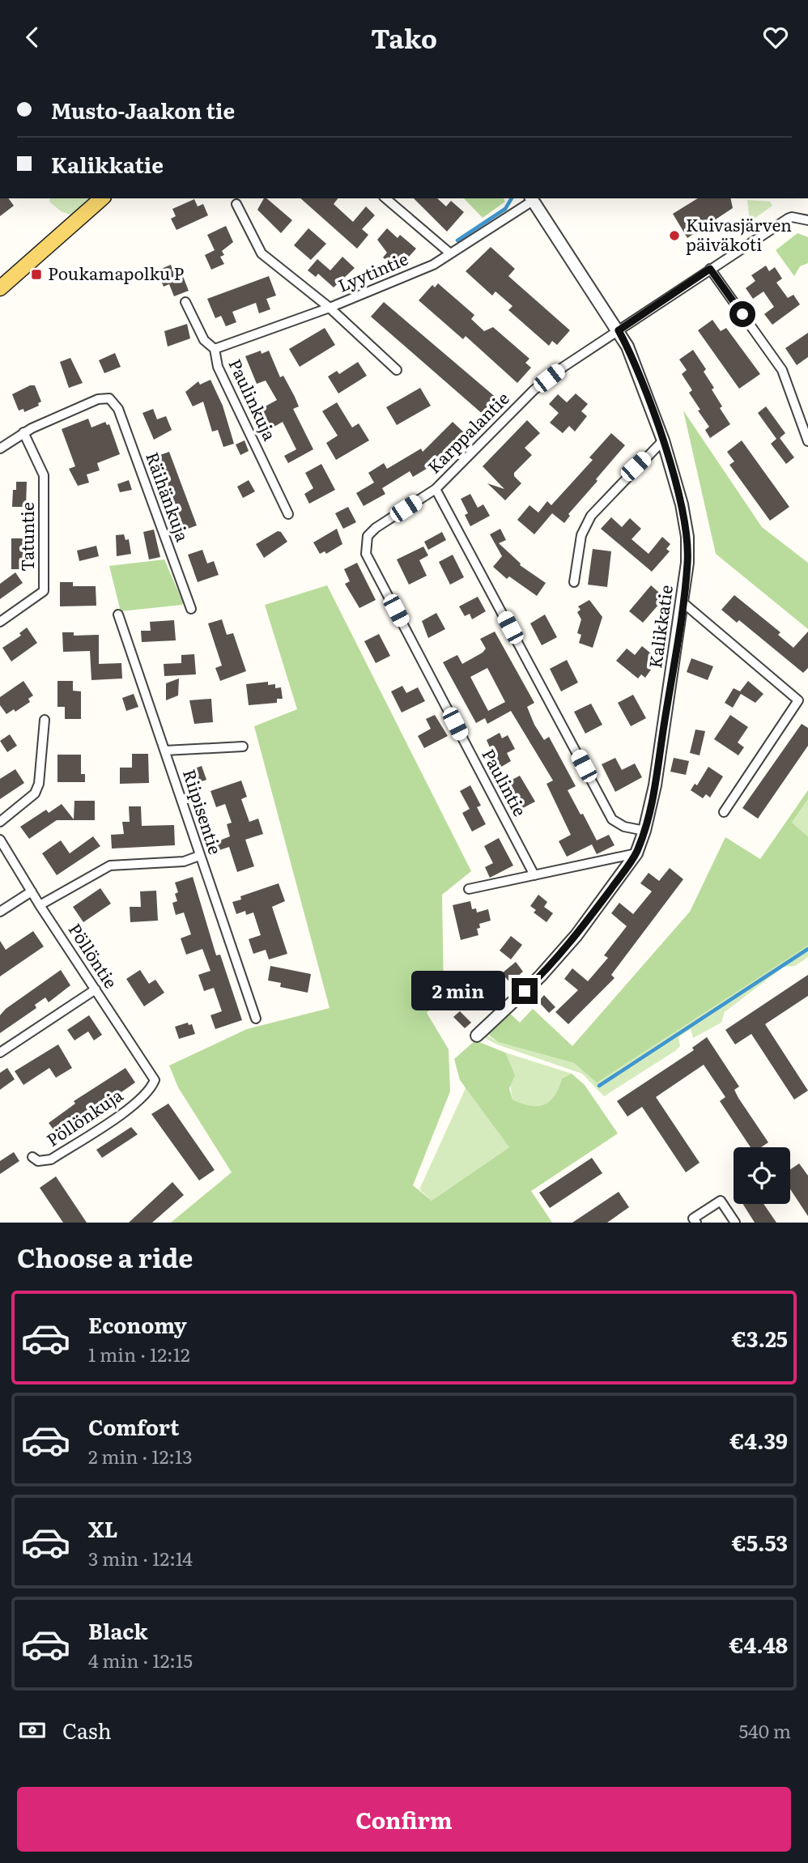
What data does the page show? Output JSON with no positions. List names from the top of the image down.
{
  "streets": {
    "street": [
      "Lyytintie",
      "Paulinkuja",
      "Karppalantie",
      "Räihänkuja",
      "Tatuntie",
      "Kalikkatie",
      "Paulintie",
      "Riipisentie",
      "Pöllöntie",
      "Pöllönkuja"
    ]
  },
  "crossings": [
    ["Lyytintie", "Paulinkuja"],
    ["Lyytintie", "Kalikkatie"],
    ["Karppalantie", "Kalikkatie"],
    ["Karppalantie", "Paulintie"],
    ["Räihänkuja", "Tatuntie"],
    ["Pöllöntie", "Pöllönkuja"]
  ],
  "places": {
    "other": ["Kuivasjärven päiväkoti"],
    "transit": ["Poukamapolku P"]
  },
  "page": {
    "header": "Tako",
    "banner": ["Musto-Jaakon tie", "Kalikkatie"],
    "bubble": "2 min",
    "heading": "Choose a ride",
    "list": [
      {
        "name": "Economy",
        "note": "1 min · 12:12",
        "value": "€3.25"
      },
      {
        "name": "Comfort",
        "note": "2 min · 12:13",
        "value": "€4.39"
      },
      {
        "name": "XL",
        "note": "3 min · 12:14",
        "value": "€5.53"
      },
      {
        "name": "Black",
        "note": "4 min · 12:15",
        "value": "€4.48"
      }
    ],
    "pay": ["Cash", "540 m"],
    "buttons": "Confirm"
  }
}
